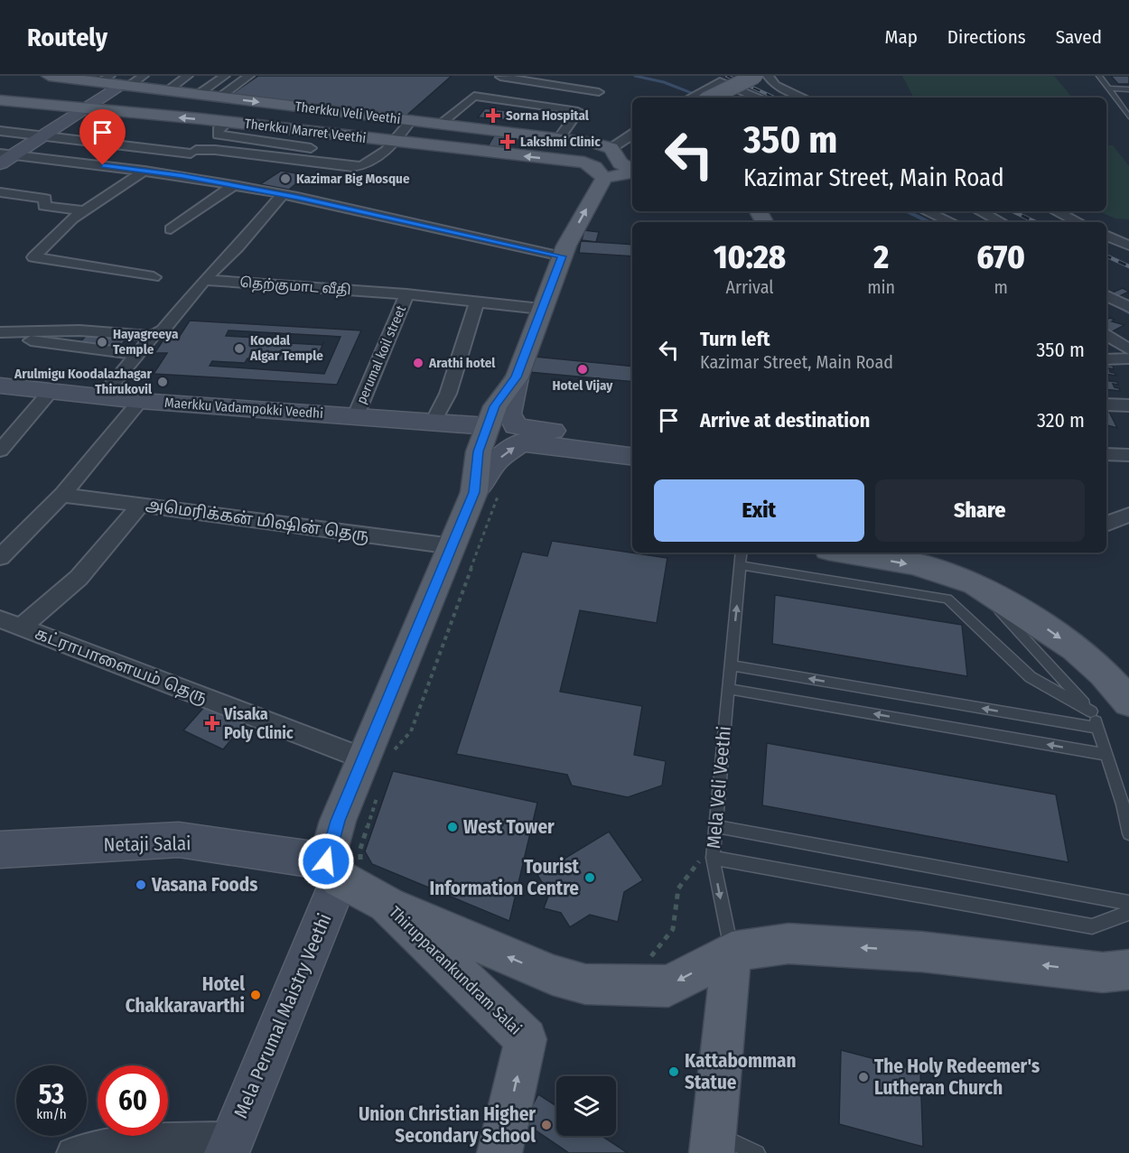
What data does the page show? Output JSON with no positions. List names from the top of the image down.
{
  "streets": {
    "main road": [
      "Therkku Veli Veethi",
      "Therkku Marret Veethi",
      "Mela Veli Veethi",
      "Thirupparankundram Salai"
    ],
    "street": [
      "தெற்குமாட வீதி",
      "perumal koil street",
      "Maerkku Vadampokki Veedhi",
      "அமெரிக்கன் மிஷின் தெரு",
      "கட்ராபாளையம் தெரு",
      "Netaji Salai",
      "Mela Perumal Maistry Veethi"
    ]
  },
  "crossings": [
    ["Therkku Veli Veethi", "Therkku Marret Veethi"],
    ["தெற்குமாட வீதி", "perumal koil street"],
    ["perumal koil street", "Maerkku Vadampokki Veedhi"],
    ["Netaji Salai", "Thirupparankundram Salai"],
    ["Netaji Salai", "Mela Perumal Maistry Veethi"],
    ["Thirupparankundram Salai", "Mela Perumal Maistry Veethi"]
  ],
  "one_way": ["Therkku Marret Veethi", "Thirupparankundram Salai"],
  "places": {
    "health": ["Sorna Hospital", "Lakshmi Clinic", "Visaka Poly Clinic"],
    "other": [
      "Kazimar Big Mosque",
      "Hayagreeya Temple",
      "Koodal Algar Temple",
      "Arathi hotel",
      "Hotel Vijay",
      "Arulmigu Koodalazhagar Thirukovil",
      "West Tower",
      "Tourist Information Centre",
      "Vasana Foods",
      "Hotel Chakkaravarthi",
      "Kattabomman Statue",
      "The Holy Redeemer's Lutheran Church",
      "Union Christian Higher Secondary School"
    ]
  },
  "page": {
    "header": "Routely",
    "nav": ["Map", "Directions", "Saved"],
    "turn": ["350 m", "Kazimar Street, Main Road"],
    "eta": [
      "10:28",
      "Arrival",
      "2",
      "min",
      "670",
      "m"
    ],
    "list": [
      {
        "name": "Turn left",
        "note": "Kazimar Street, Main Road",
        "value": "350 m"
      },
      {
        "name": "Arrive at destination",
        "value": "320 m"
      }
    ],
    "buttons": ["Exit", "Share"],
    "speed": "53 km/h",
    "limit": "60"
  }
}
